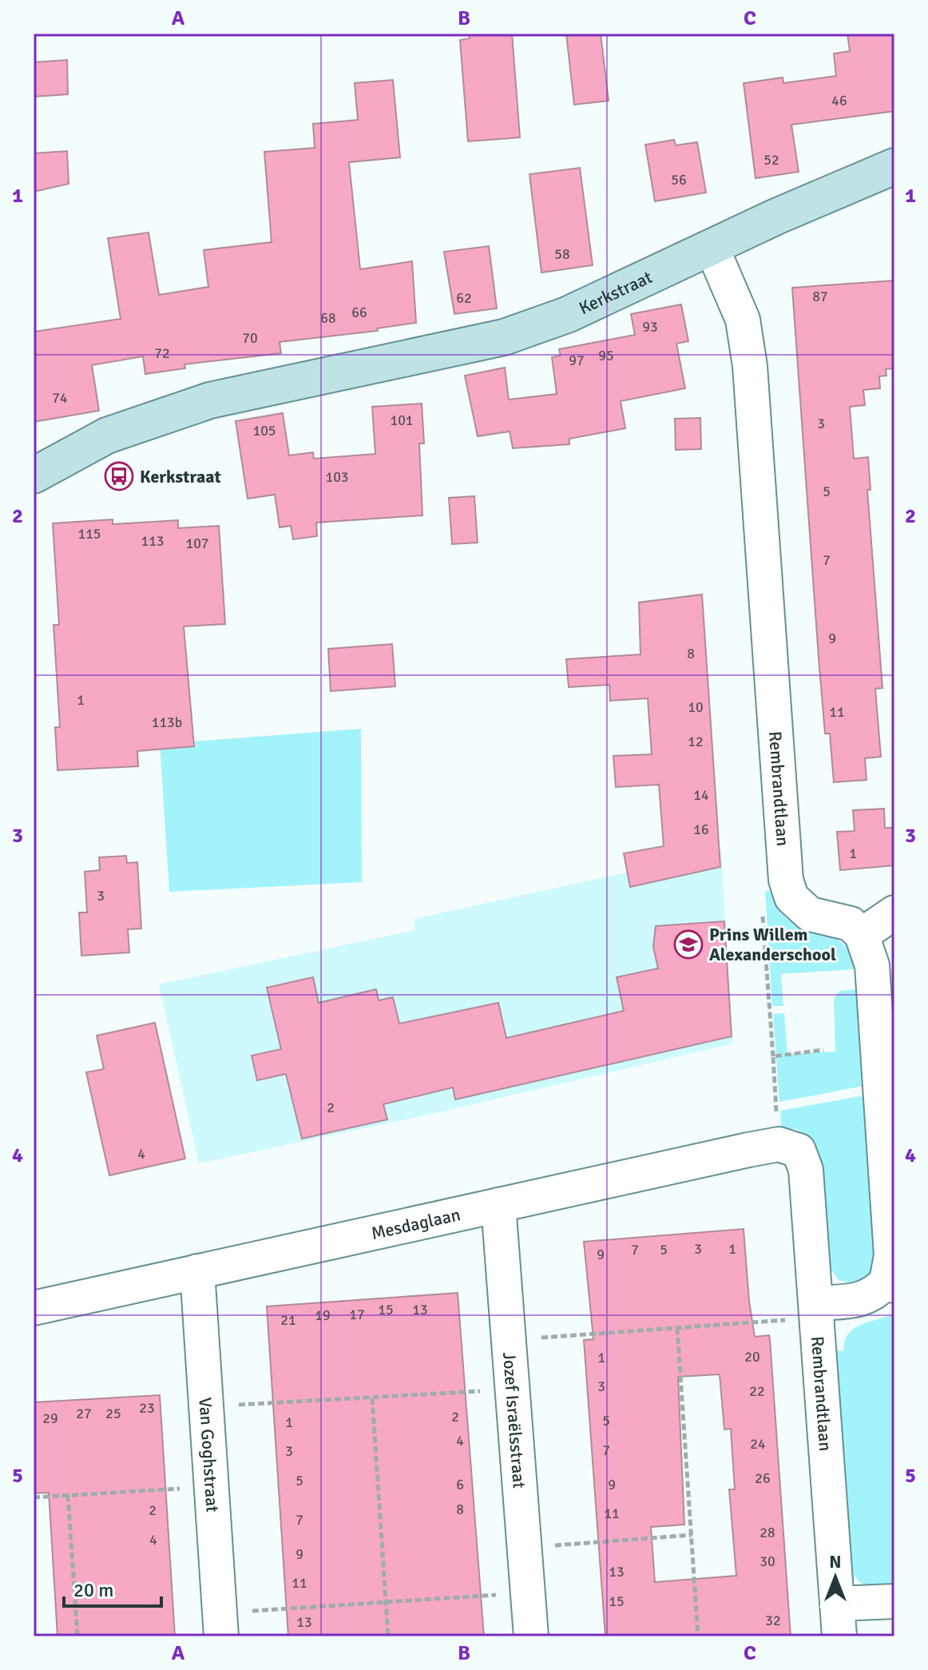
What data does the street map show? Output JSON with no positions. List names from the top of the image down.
{
  "streets": {
    "street": [
      "Kerkstraat",
      "Rembrandtlaan",
      "Mesdaglaan",
      "Jozef Israëlsstraat",
      "Van Goghstraat"
    ]
  },
  "crossings": [
    ["Kerkstraat", "Rembrandtlaan"],
    ["Rembrandtlaan", "Mesdaglaan"],
    ["Mesdaglaan", "Jozef Israëlsstraat"],
    ["Mesdaglaan", "Van Goghstraat"]
  ],
  "places": {
    "bus stop": ["Kerkstraat"],
    "school or university": ["Prins Willem Alexanderschool"]
  },
  "house_numbers": [
    "46",
    "52",
    "56",
    "58",
    "87",
    "62",
    "66",
    "68",
    "93",
    "70",
    "72",
    "95",
    "97",
    "74",
    "101",
    "3",
    "105",
    "103",
    "5",
    "115",
    "113",
    "107",
    "7",
    "9",
    "8",
    "1",
    "10",
    "11",
    "113b",
    "12",
    "14",
    "16",
    "1",
    "3",
    "2",
    "4",
    "3",
    "1",
    "7",
    "5",
    "9",
    "15",
    "13",
    "17",
    "19",
    "21",
    "20",
    "1",
    "3",
    "22",
    "23",
    "27",
    "25",
    "2",
    "29",
    "5",
    "1",
    "4",
    "24",
    "7",
    "3",
    "26",
    "5",
    "6",
    "9",
    "8",
    "2",
    "11",
    "7",
    "28",
    "4",
    "9",
    "30",
    "13",
    "11",
    "15",
    "32",
    "13"
  ],
  "scale_bar": "20 m",
  "north": "top",
  "grid": {
    "columns": ["A", "B", "C"],
    "rows": [
      "1",
      "2",
      "3",
      "4",
      "5"
    ]
  }
}
